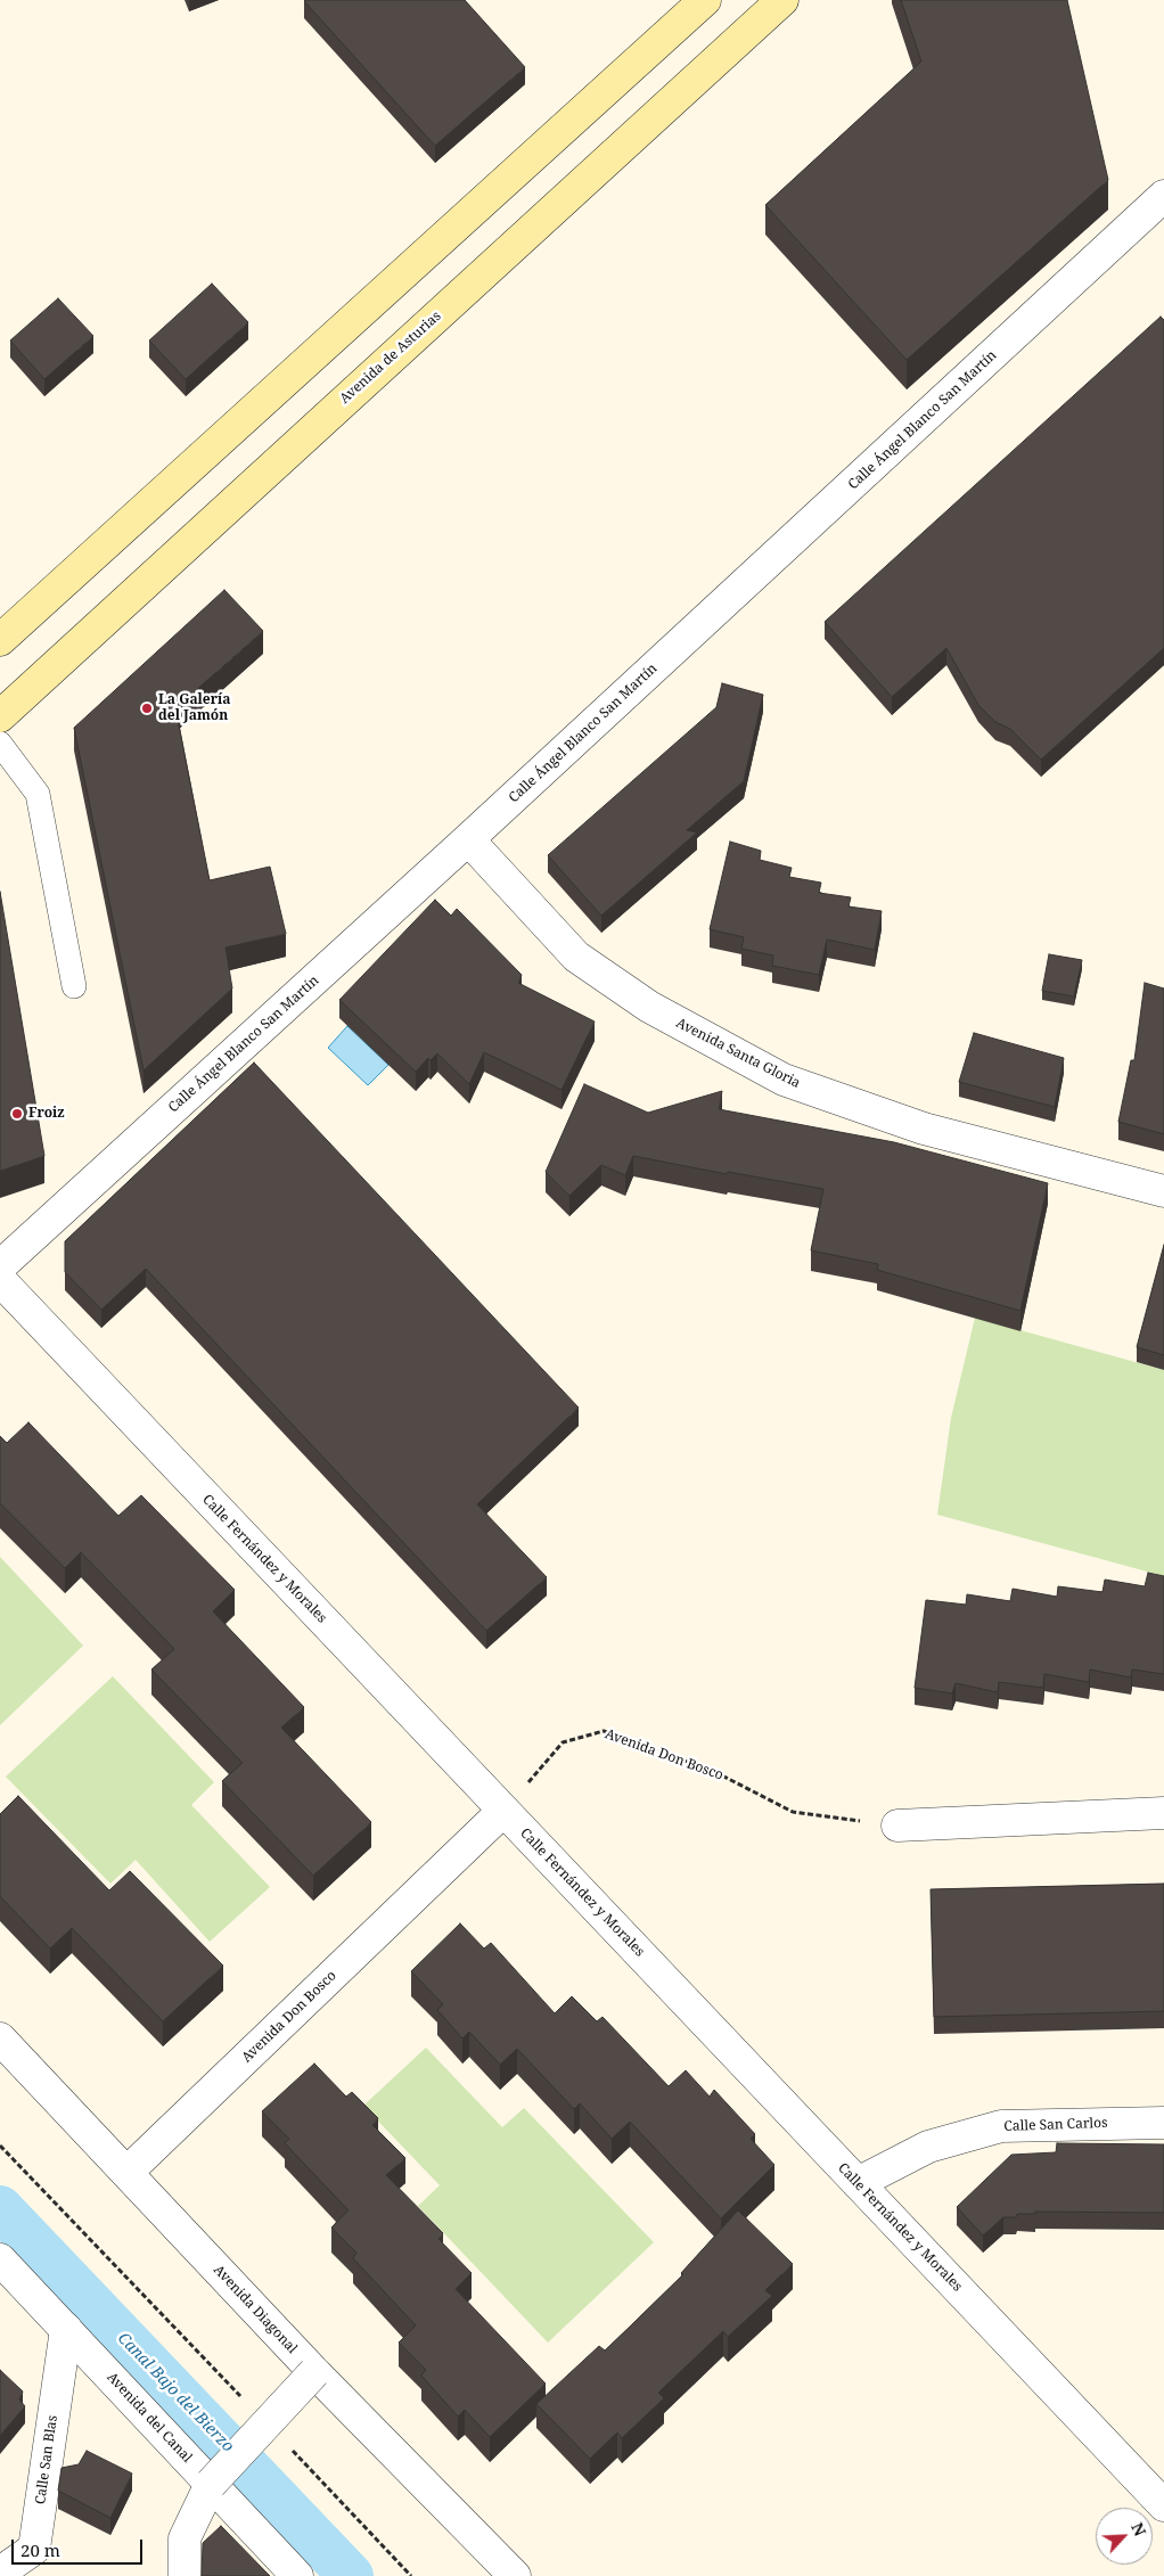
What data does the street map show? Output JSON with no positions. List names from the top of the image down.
{
  "streets": {
    "main road": ["Avenida de Asturias"],
    "street": [
      "Calle Ángel Blanco San Martín",
      "Avenida Santa Gloria",
      "Calle Fernández y Morales",
      "Avenida Don Bosco",
      "Calle San Carlos",
      "Avenida Diagonal",
      "Avenida del Canal",
      "Calle San Blas"
    ]
  },
  "crossings": [
    ["Calle Ángel Blanco San Martín", "Avenida Santa Gloria"],
    ["Calle Fernández y Morales", "Avenida Don Bosco"],
    ["Calle Fernández y Morales", "Calle San Carlos"],
    ["Avenida Don Bosco", "Avenida Diagonal"],
    ["Avenida del Canal", "Calle San Blas"]
  ],
  "water": ["Canal Bajo del Bierzo"],
  "places": ["La Galería del Jamón", "Froiz"],
  "scale_bar": "20 m",
  "north": "top right"
}
